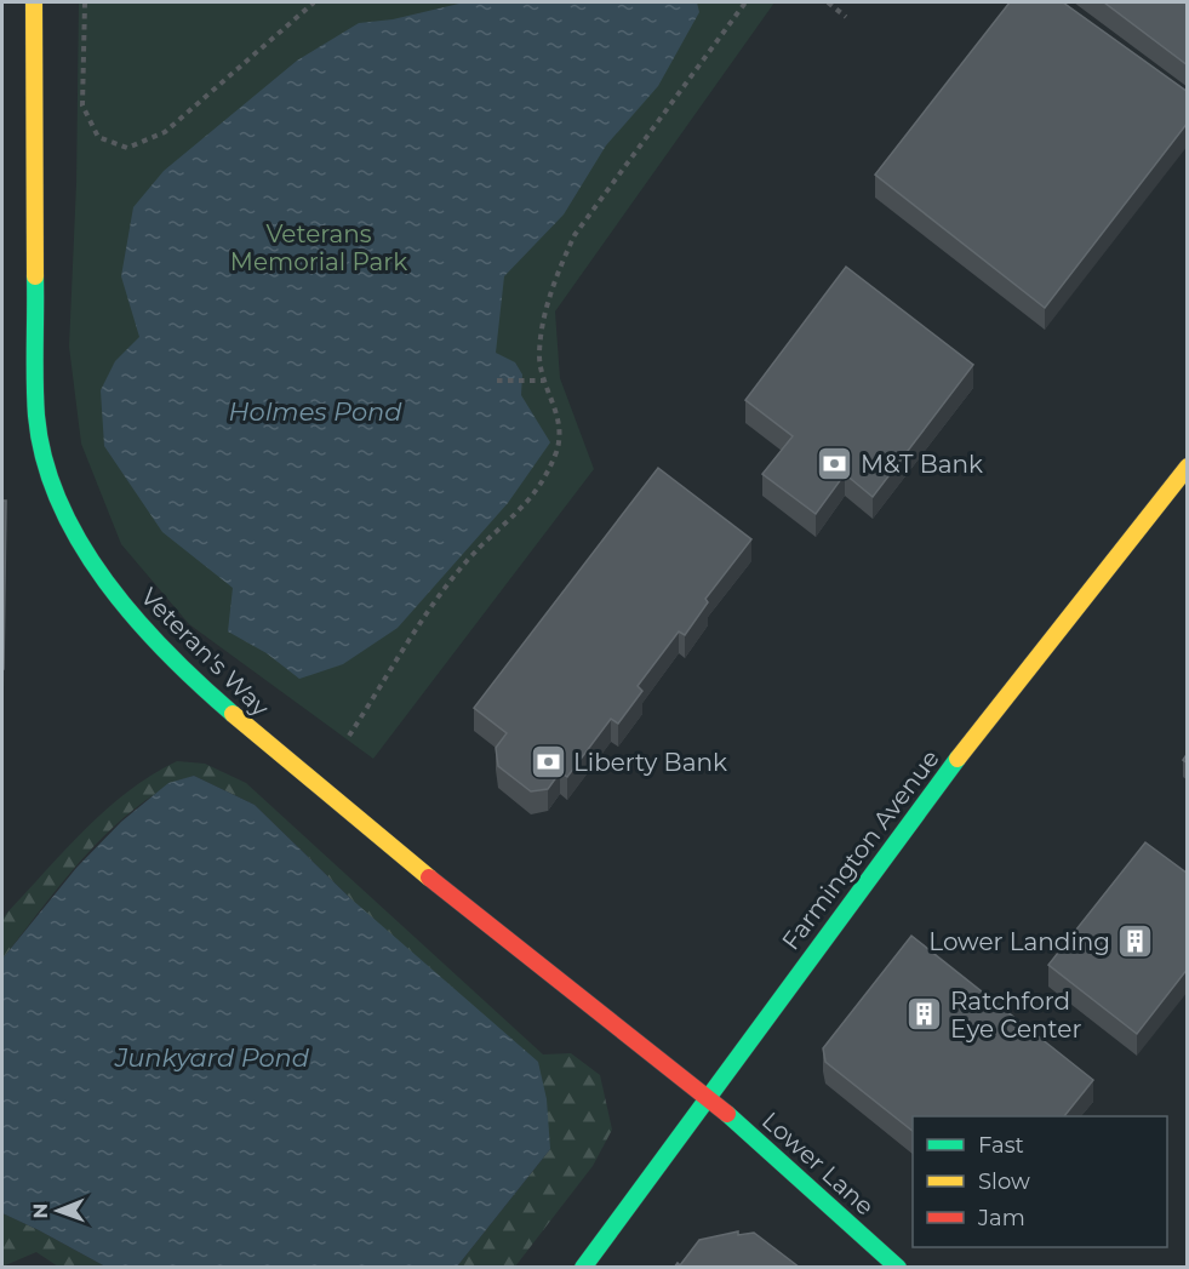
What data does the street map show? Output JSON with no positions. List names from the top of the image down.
{
  "streets": {
    "street": ["Veteran's Way", "Farmington Avenue", "Lower Lane"]
  },
  "crossings": [
    ["Veteran's Way", "Farmington Avenue"],
    ["Veteran's Way", "Lower Lane"],
    ["Farmington Avenue", "Lower Lane"]
  ],
  "water": ["Holmes Pond", "Junkyard Pond"],
  "parks": ["Veterans Memorial Park"],
  "places": {
    "bank": ["M&T Bank", "Liberty Bank"],
    "building": ["Lower Landing", "Ratchford Eye Center"]
  },
  "legend": ["Fast", "Slow", "Jam"],
  "north": "left"
}
